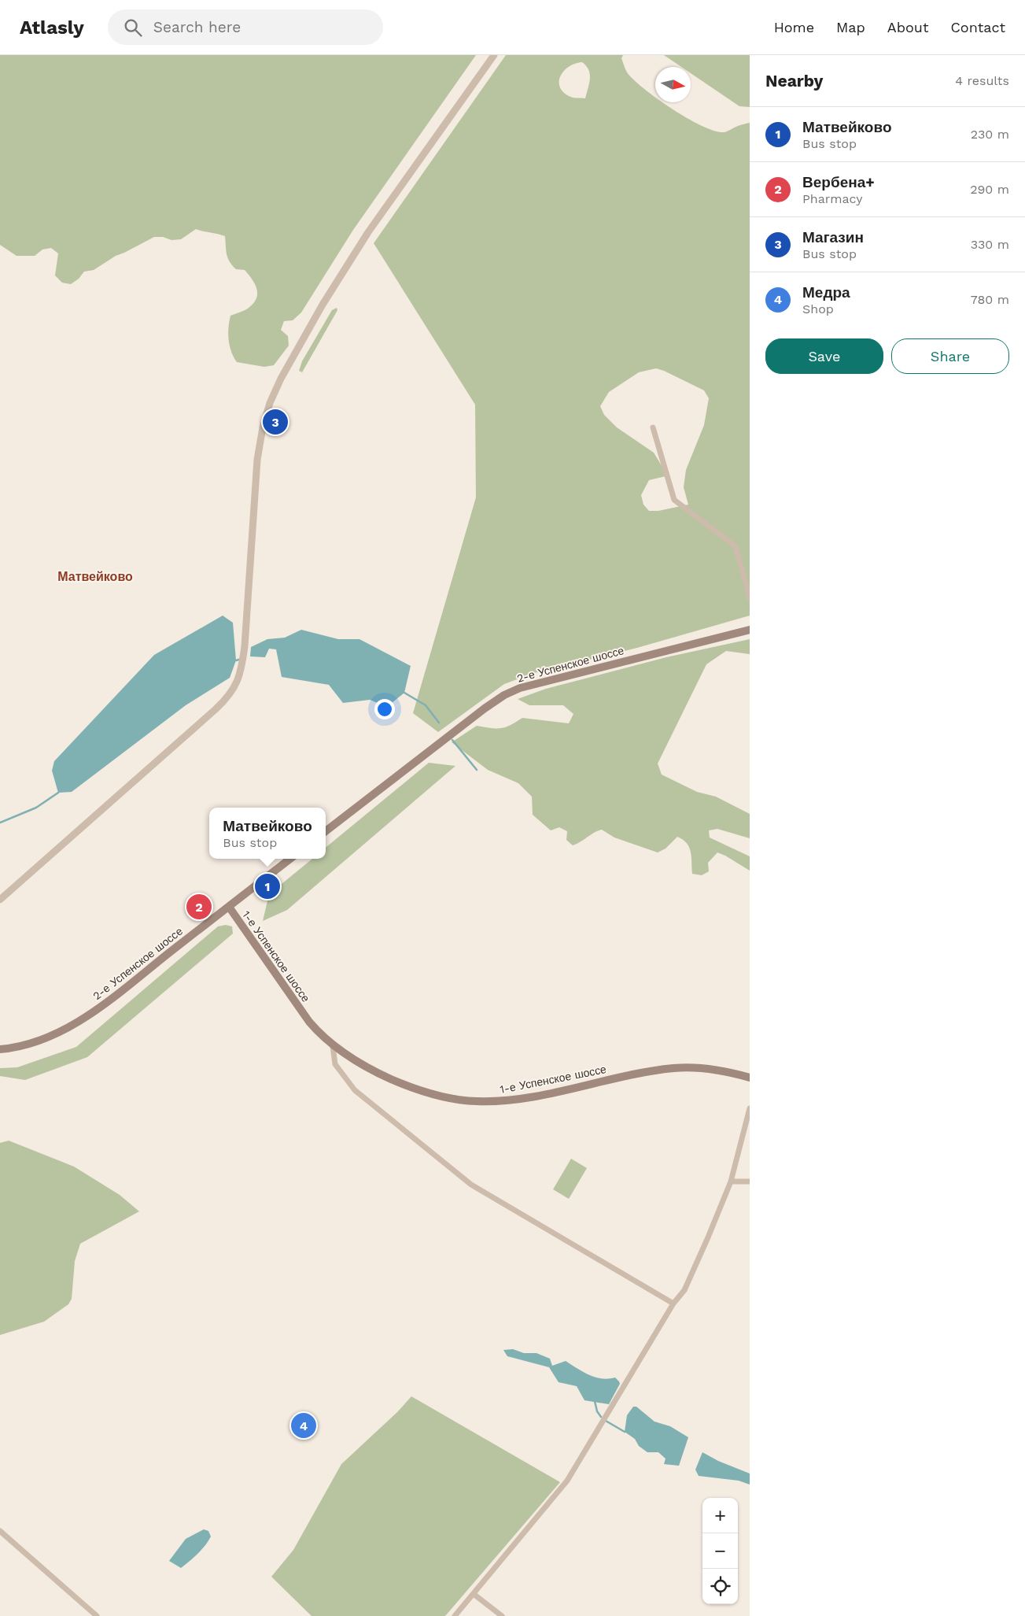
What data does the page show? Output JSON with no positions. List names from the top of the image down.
{
  "streets": {
    "main road": ["2-е Успенское шоссе", "1-е Успенское шоссе"]
  },
  "crossings": [
    ["2-е Успенское шоссе", "1-е Успенское шоссе"]
  ],
  "districts": ["Матвейково"],
  "north": "right",
  "page": {
    "header": "Atlasly",
    "search": "Search here",
    "nav": [
      "Home",
      "Map",
      "About",
      "Contact"
    ],
    "heading": ["Nearby", "4 results"],
    "list": [
      {
        "mark": "1",
        "name": "Матвейково",
        "note": "Bus stop",
        "value": "230 m"
      },
      {
        "mark": "2",
        "name": "Вербена+",
        "note": "Pharmacy",
        "value": "290 m"
      },
      {
        "mark": "3",
        "name": "Магазин",
        "note": "Bus stop",
        "value": "330 m"
      },
      {
        "mark": "4",
        "name": "Медра",
        "note": "Shop",
        "value": "780 m"
      }
    ],
    "buttons": ["Save", "Share"],
    "pins": [
      "3",
      "1",
      "2",
      "4"
    ],
    "popup": ["Матвейково", "Bus stop"],
    "map_buttons": ["+", "−"]
  }
}
